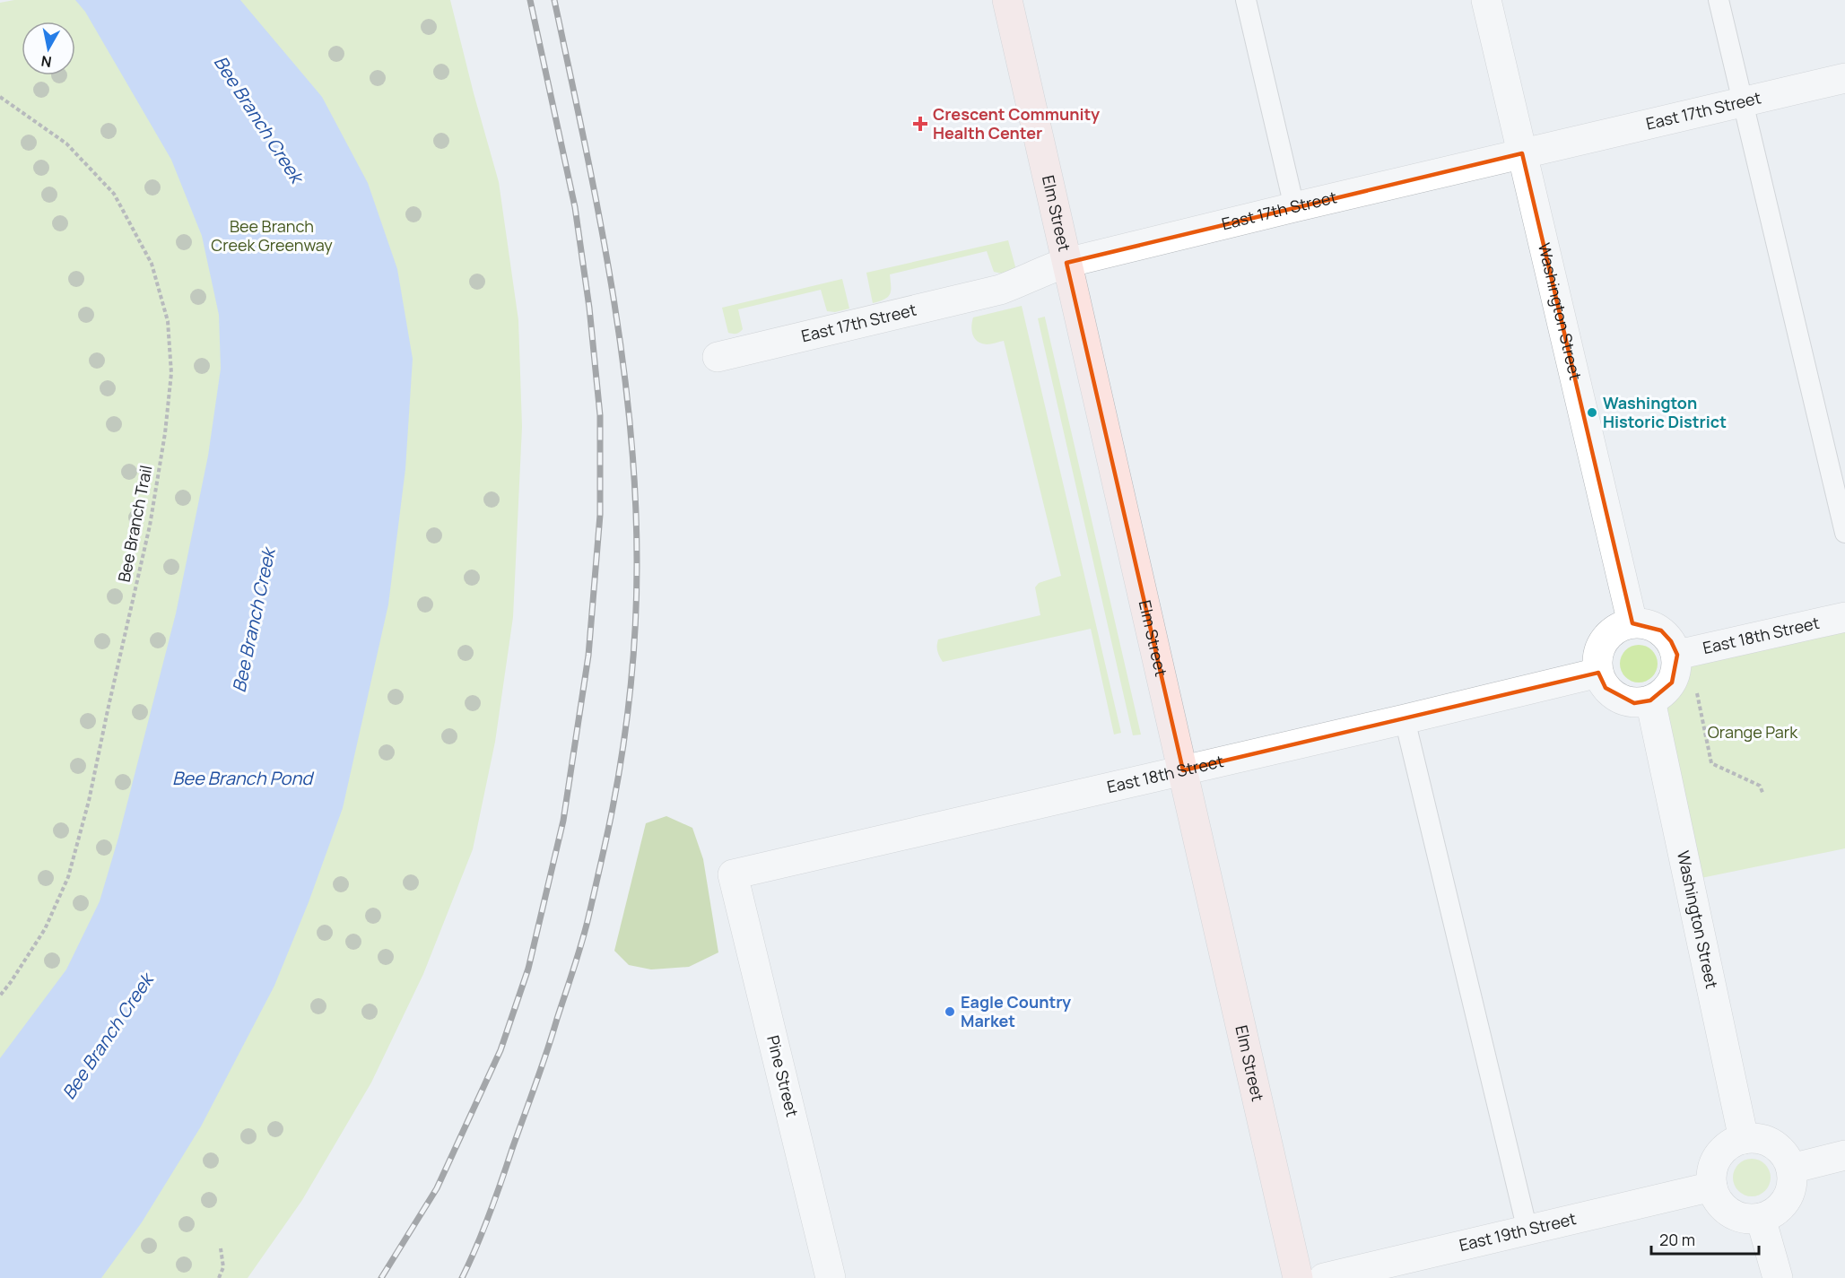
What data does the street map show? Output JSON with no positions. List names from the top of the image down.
{
  "streets": {
    "main road": ["Elm Street"],
    "street": [
      "East 17th Street",
      "Washington Street",
      "East 18th Street",
      "Pine Street",
      "East 19th Street"
    ],
    "path": ["Bee Branch Trail"]
  },
  "crossings": [
    ["East 17th Street", "Elm Street"],
    ["East 17th Street", "Washington Street"],
    ["Elm Street", "East 18th Street"],
    ["Washington Street", "East 18th Street"],
    ["Washington Street", "East 19th Street"],
    ["East 18th Street", "Pine Street"]
  ],
  "water": ["Bee Branch Creek", "Bee Branch Pond"],
  "parks": ["Bee Branch Creek Greenway", "Orange Park"],
  "places": {
    "health": ["Crescent Community Health Center"],
    "other": ["Washington Historic District", "Eagle Country Market"]
  },
  "scale_bar": "20 m",
  "north": "bottom"
}
